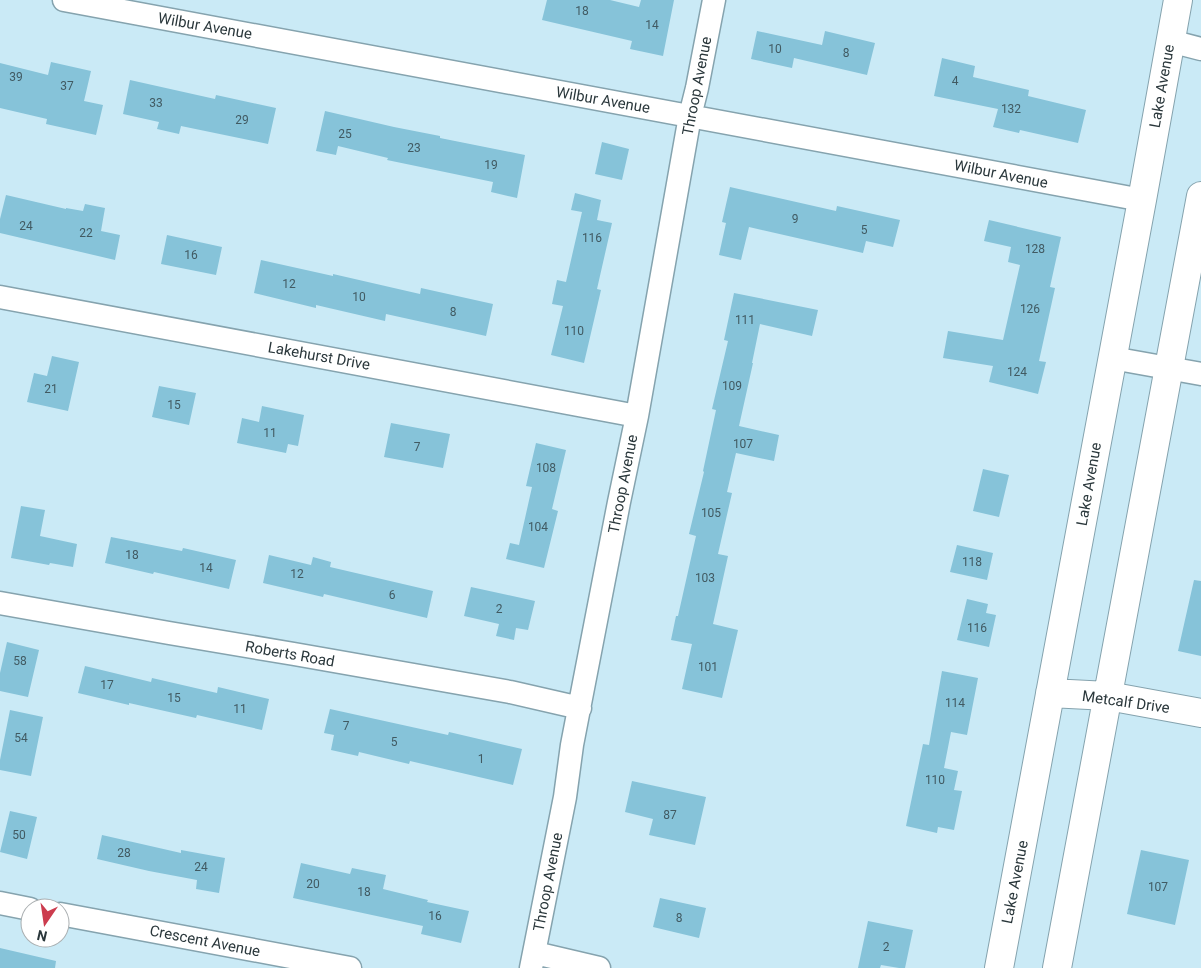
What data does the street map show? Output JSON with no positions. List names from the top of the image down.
{
  "streets": {
    "main road": ["Lake Avenue", "Metcalf Drive"],
    "street": [
      "Wilbur Avenue",
      "Throop Avenue",
      "Lakehurst Drive",
      "Roberts Road",
      "Crescent Avenue"
    ]
  },
  "crossings": [
    ["Wilbur Avenue", "Throop Avenue"],
    ["Wilbur Avenue", "Lake Avenue"],
    ["Throop Avenue", "Lakehurst Drive"],
    ["Throop Avenue", "Roberts Road"],
    ["Lake Avenue", "Metcalf Drive"]
  ],
  "house_numbers": [
    "18",
    "14",
    "10",
    "8",
    "39",
    "4",
    "37",
    "33",
    "132",
    "29",
    "25",
    "23",
    "19",
    "9",
    "24",
    "5",
    "22",
    "116",
    "128",
    "16",
    "12",
    "10",
    "126",
    "8",
    "111",
    "110",
    "124",
    "109",
    "21",
    "15",
    "11",
    "107",
    "7",
    "108",
    "105",
    "104",
    "18",
    "118",
    "14",
    "12",
    "103",
    "6",
    "2",
    "116",
    "58",
    "101",
    "17",
    "15",
    "114",
    "11",
    "7",
    "54",
    "5",
    "1",
    "110",
    "87",
    "50",
    "28",
    "24",
    "20",
    "107",
    "18",
    "16",
    "8",
    "2"
  ],
  "north": "bottom"
}
